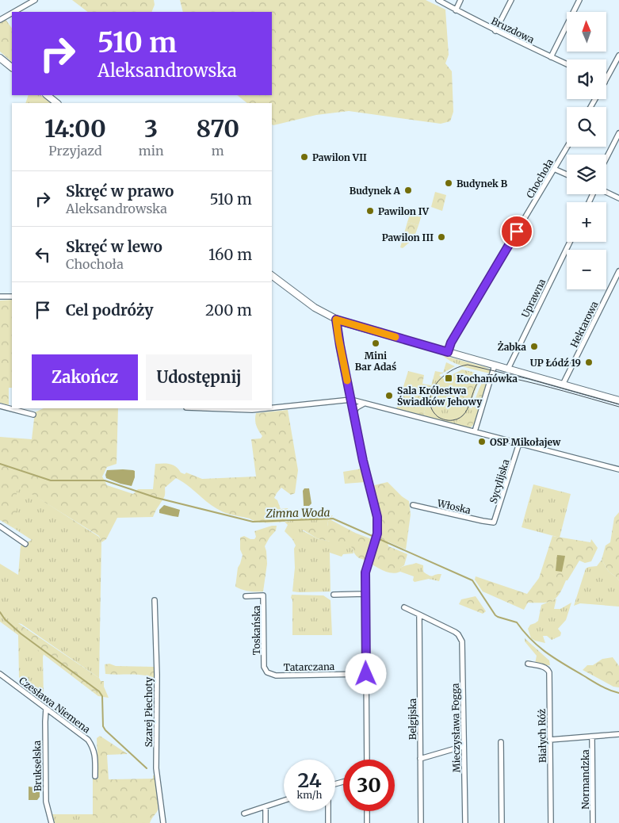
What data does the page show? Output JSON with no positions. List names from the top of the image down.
{
  "streets": {
    "street": [
      "Bruzdowa",
      "Chochoła",
      "Uprawna",
      "Hektarowa",
      "Sycylijska",
      "Włoska",
      "Toskańska",
      "Tatarczana",
      "Czesława Niemena",
      "Szarej Piechoty",
      "Belgijska",
      "Mieczysława Fogga",
      "Białych Róż",
      "Brukselska",
      "Normandzka"
    ]
  },
  "crossings": [
    ["Sycylijska", "Włoska"],
    ["Toskańska", "Tatarczana"],
    ["Czesława Niemena", "Brukselska"],
    ["Belgijska", "Mieczysława Fogga"]
  ],
  "water": ["Zimna Woda"],
  "places": {
    "other": [
      "Pawilon VII",
      "Budynek B",
      "Budynek A",
      "Pawilon IV",
      "Pawilon III",
      "Mini Bar Adaś",
      "Żabka",
      "UP Łódź 19",
      "Sala Królestwa Świadków Jehowy",
      "OSP Mikołajew"
    ],
    "transit": ["Kochanówka"]
  },
  "north": "top",
  "page": {
    "map_buttons": ["+", "−"],
    "turn": ["510 m", "Aleksandrowska"],
    "eta": [
      "14:00",
      "Przyjazd",
      "3",
      "min",
      "870",
      "m"
    ],
    "list": [
      {
        "name": "Skręć w prawo",
        "note": "Aleksandrowska",
        "value": "510 m"
      },
      {
        "name": "Skręć w lewo",
        "note": "Chochoła",
        "value": "160 m"
      },
      {
        "name": "Cel podróży",
        "value": "200 m"
      }
    ],
    "buttons": ["Zakończ", "Udostępnij"],
    "speed": "24 km/h",
    "limit": "30"
  }
}
